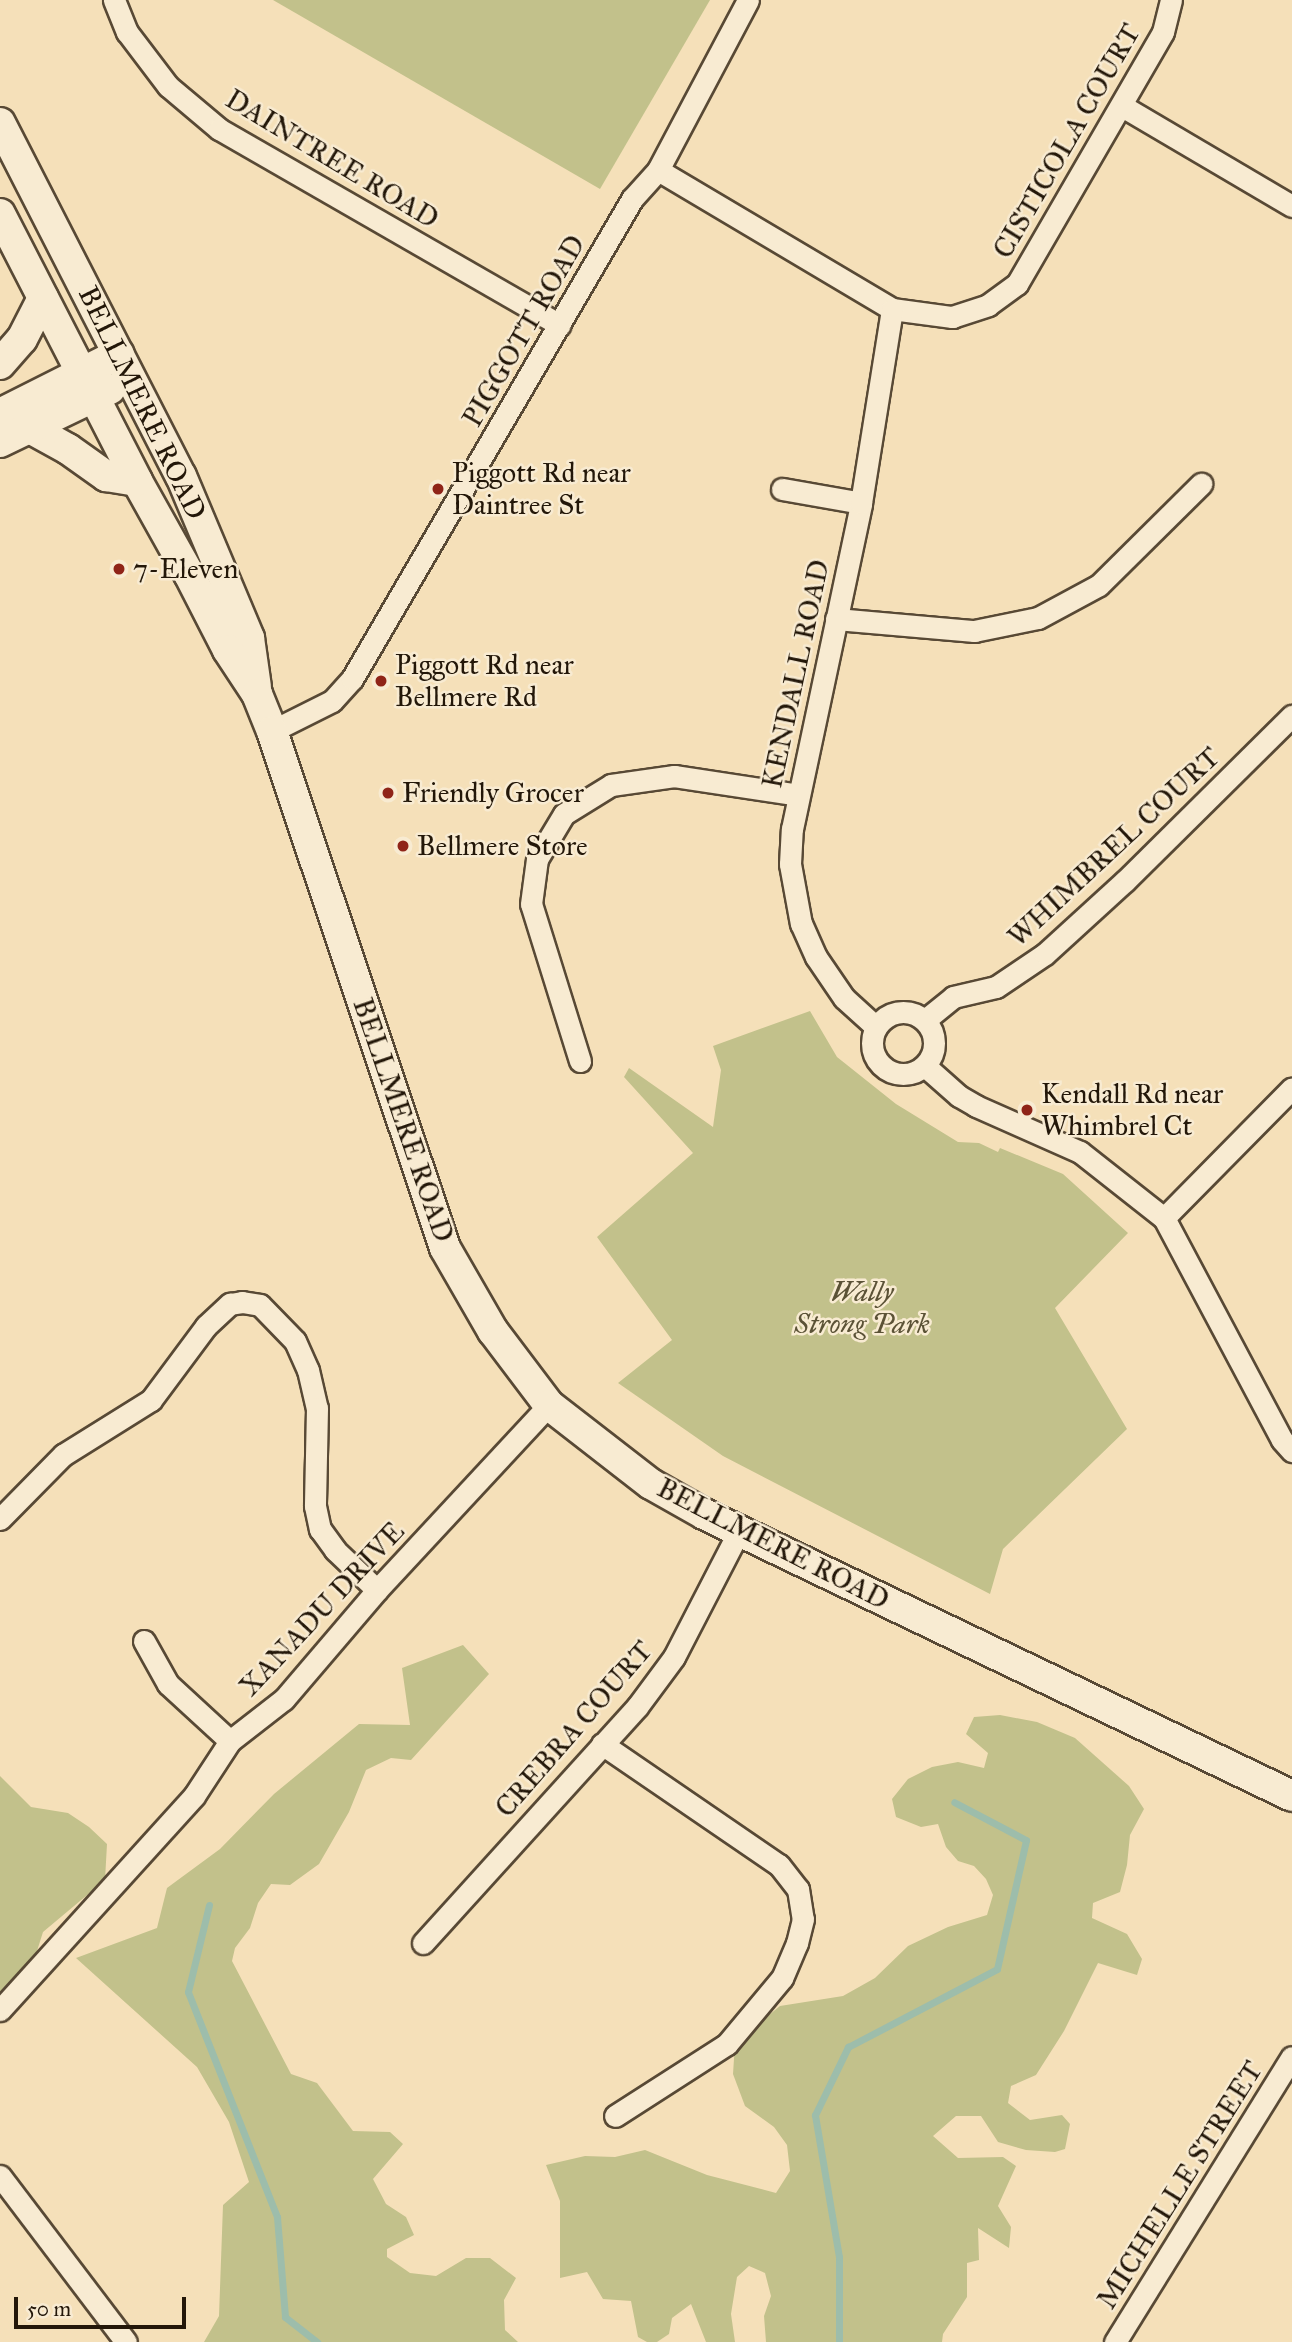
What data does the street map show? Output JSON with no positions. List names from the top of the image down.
{
  "streets": {
    "main road": ["BELLMERE ROAD"],
    "street": [
      "CISTICOLA COURT",
      "DAINTREE ROAD",
      "PIGGOTT ROAD",
      "KENDALL ROAD",
      "WHIMBREL COURT",
      "XANADU DRIVE",
      "CREBRA COURT",
      "MICHELLE STREET"
    ]
  },
  "crossings": [
    ["CISTICOLA COURT", "PIGGOTT ROAD"],
    ["CISTICOLA COURT", "KENDALL ROAD"],
    ["DAINTREE ROAD", "PIGGOTT ROAD"],
    ["PIGGOTT ROAD", "BELLMERE ROAD"],
    ["BELLMERE ROAD", "XANADU DRIVE"],
    ["BELLMERE ROAD", "CREBRA COURT"],
    ["KENDALL ROAD", "WHIMBREL COURT"]
  ],
  "parks": ["Wally Strong Park"],
  "places": [
    "Piggott Rd near Daintree St",
    "7-Eleven",
    "Piggott Rd near Bellmere Rd",
    "Friendly Grocer",
    "Bellmere Store",
    "Kendall Rd near Whimbrel Ct"
  ],
  "scale_bar": "50 m"
}
